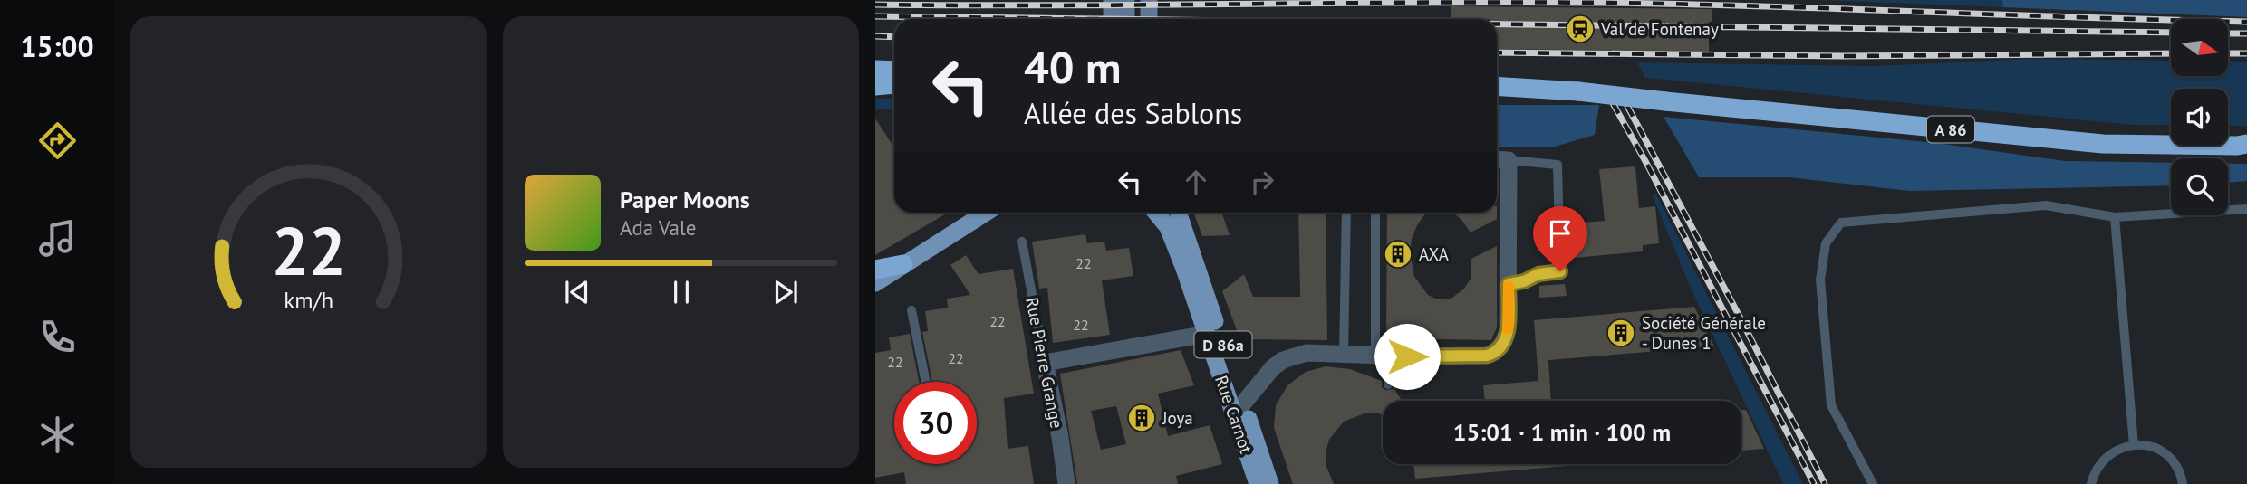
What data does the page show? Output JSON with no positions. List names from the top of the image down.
{
  "streets": {
    "highway": ["A 86"],
    "main road": ["D 86a", "Rue Carnot"],
    "street": ["Rue Pierre Grange"]
  },
  "places": {
    "station": ["Val de Fontenay"],
    "building": ["AXA", "Société Générale - Dunes 1", "Joya"]
  },
  "house_numbers": [
    "22",
    "22",
    "22",
    "22",
    "22"
  ],
  "north": "right",
  "page": {
    "tabs": "15:00",
    "turn": ["40 m", "Allée des Sablons"],
    "song": ["Paper Moons", "Ada Vale"],
    "limit": "30",
    "trip": "15:01 · 1 min · 100 m",
    "gauge": ["22", "km/h"]
  }
}
